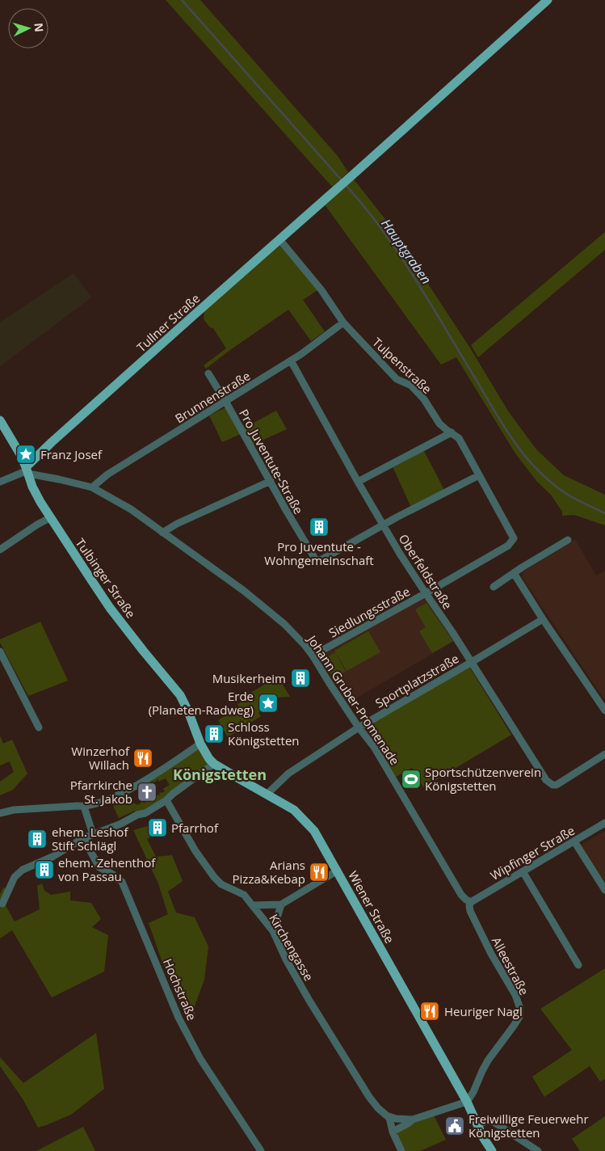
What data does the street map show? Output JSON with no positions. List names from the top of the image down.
{
  "streets": {
    "main road": ["Tullner Straße", "Tulbinger Straße", "Wiener Straße"],
    "street": [
      "Tulpenstraße",
      "Brunnenstraße",
      "Pro Juventute-Straße",
      "Oberfeldstraße",
      "Siedlungsstraße",
      "Sportplatzstraße",
      "Johann Gruber-Promenade",
      "Wipfinger Straße",
      "Kirchengasse",
      "Alleestraße",
      "Hochstraße"
    ]
  },
  "crossings": [
    ["Tullner Straße", "Tulpenstraße"],
    ["Tullner Straße", "Tulbinger Straße"],
    ["Tullner Straße", "Johann Gruber-Promenade"],
    ["Tulpenstraße", "Brunnenstraße"],
    ["Tulpenstraße", "Siedlungsstraße"],
    ["Brunnenstraße", "Pro Juventute-Straße"],
    ["Brunnenstraße", "Oberfeldstraße"],
    ["Brunnenstraße", "Johann Gruber-Promenade"],
    ["Pro Juventute-Straße", "Oberfeldstraße"],
    ["Oberfeldstraße", "Siedlungsstraße"],
    ["Oberfeldstraße", "Sportplatzstraße"],
    ["Tulbinger Straße", "Johann Gruber-Promenade"],
    ["Tulbinger Straße", "Wiener Straße"],
    ["Siedlungsstraße", "Johann Gruber-Promenade"],
    ["Sportplatzstraße", "Johann Gruber-Promenade"],
    ["Sportplatzstraße", "Wiener Straße"],
    ["Johann Gruber-Promenade", "Wipfinger Straße"],
    ["Johann Gruber-Promenade", "Alleestraße"],
    ["Wipfinger Straße", "Alleestraße"],
    ["Wiener Straße", "Alleestraße"]
  ],
  "districts": ["Königstetten"],
  "water": ["Hauptgraben"],
  "places": {
    "place": ["Franz Josef", "Erde (Planeten-Radweg)"],
    "building": [
      "Pro Juventute - Wohngemeinschaft",
      "Musikerheim",
      "Schloss Königstetten",
      "Pfarrhof",
      "ehem. Leshof Stift Schlägl",
      "ehem. Zehenthof von Passau"
    ],
    "restaurant": ["Winzerhof Willach", "Arians Pizza&Kebap", "Heuriger Nagl"],
    "sports": ["Sportschützenverein Königstetten"],
    "church": ["Pfarrkirche St. Jakob"],
    "public building": ["Freiwillige Feuerwehr Königstetten"]
  },
  "north": "right"
}
